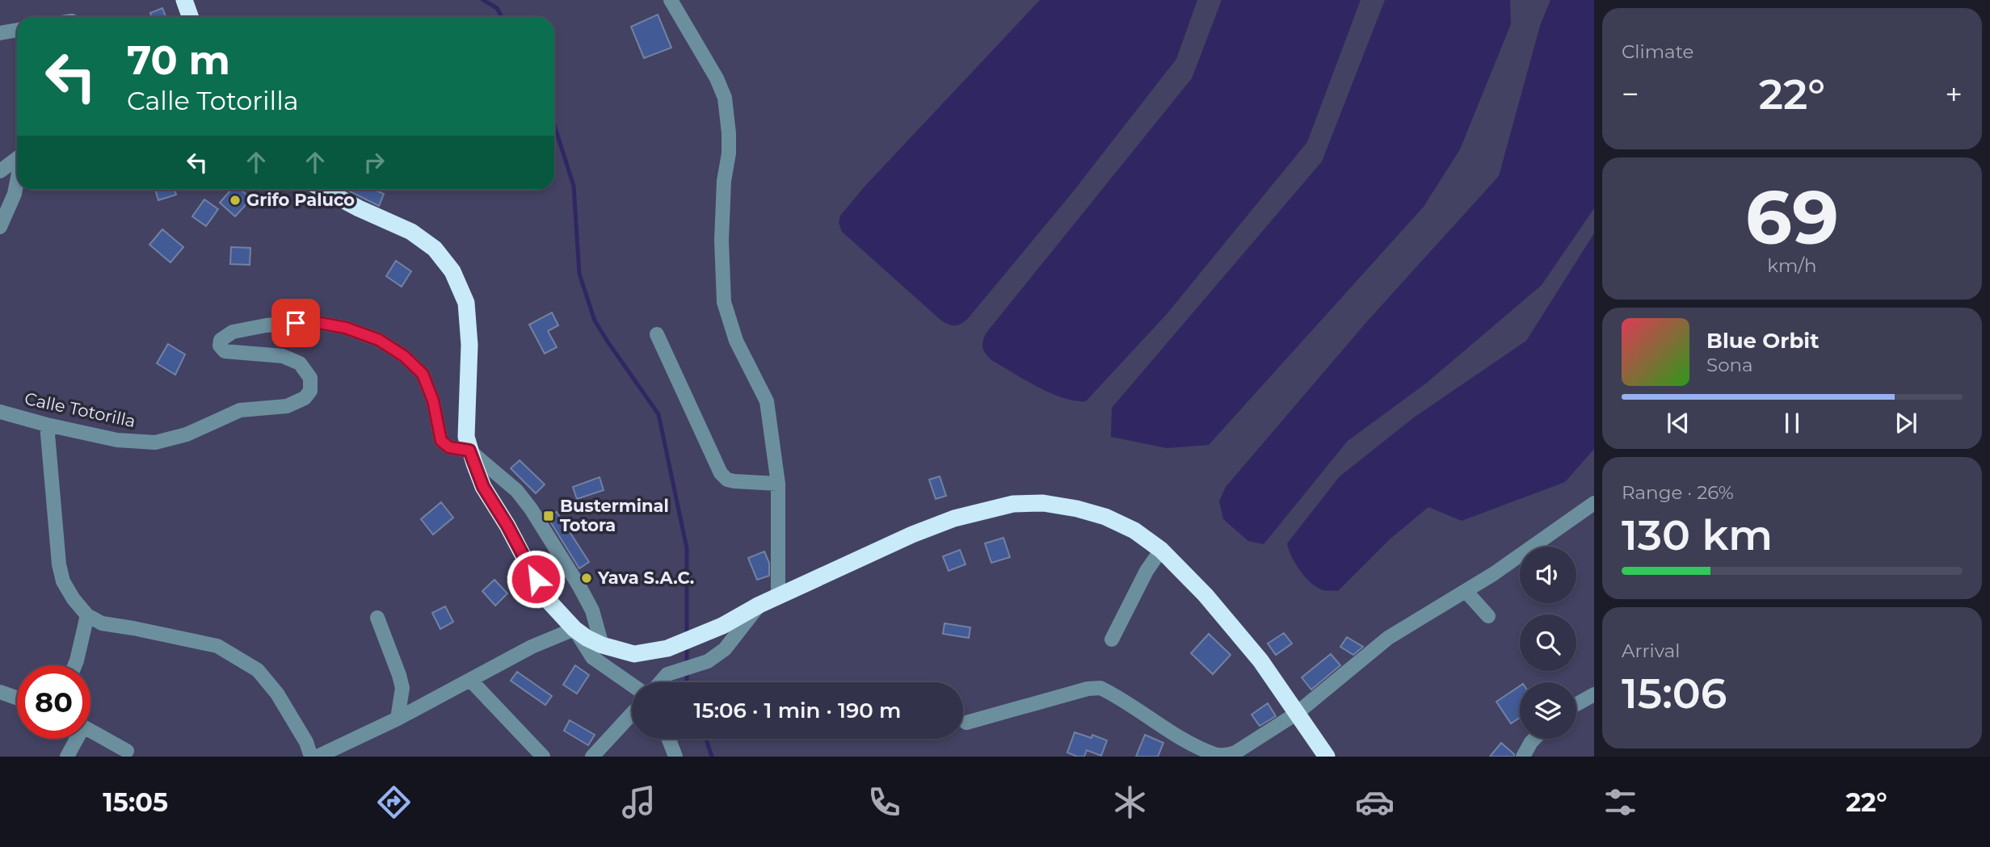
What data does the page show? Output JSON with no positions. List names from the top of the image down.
{
  "streets": {
    "street": ["Calle Totorilla"]
  },
  "places": {
    "other": ["Grifo Paluco", "Yava S.A.C."],
    "transit": ["Busterminal Totora"]
  },
  "page": {
    "tile": [
      "Climate",
      ["69", "km/h"],
      ["Range · 26%", "130 km"],
      ["Arrival", "15:06"]
    ],
    "turn": ["70 m", "Calle Totorilla"],
    "heat": ["−", "22°", "+"],
    "song": ["Blue Orbit", "Sona"],
    "limit": "80",
    "trip": "15:06 · 1 min · 190 m",
    "tabs": ["15:05", "22°"]
  }
}
